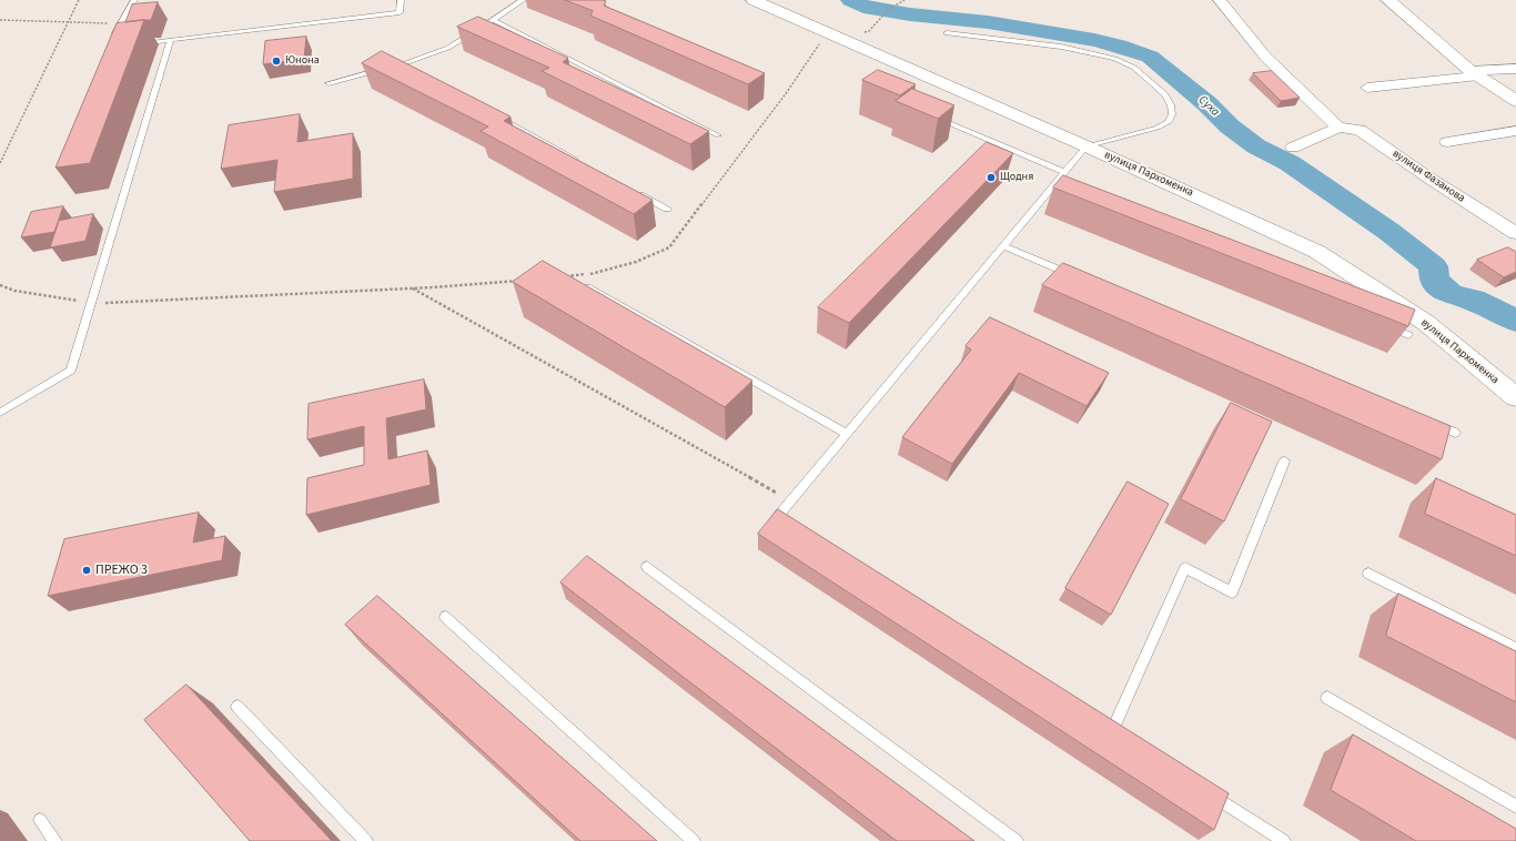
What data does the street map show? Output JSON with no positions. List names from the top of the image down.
{
  "streets": {
    "street": ["вулиця Пархоменка", "вулиця Фазанова"]
  },
  "water": ["Суха"],
  "places": ["Юнона", "Щодня", "ПРЕЖО 3"]
}
